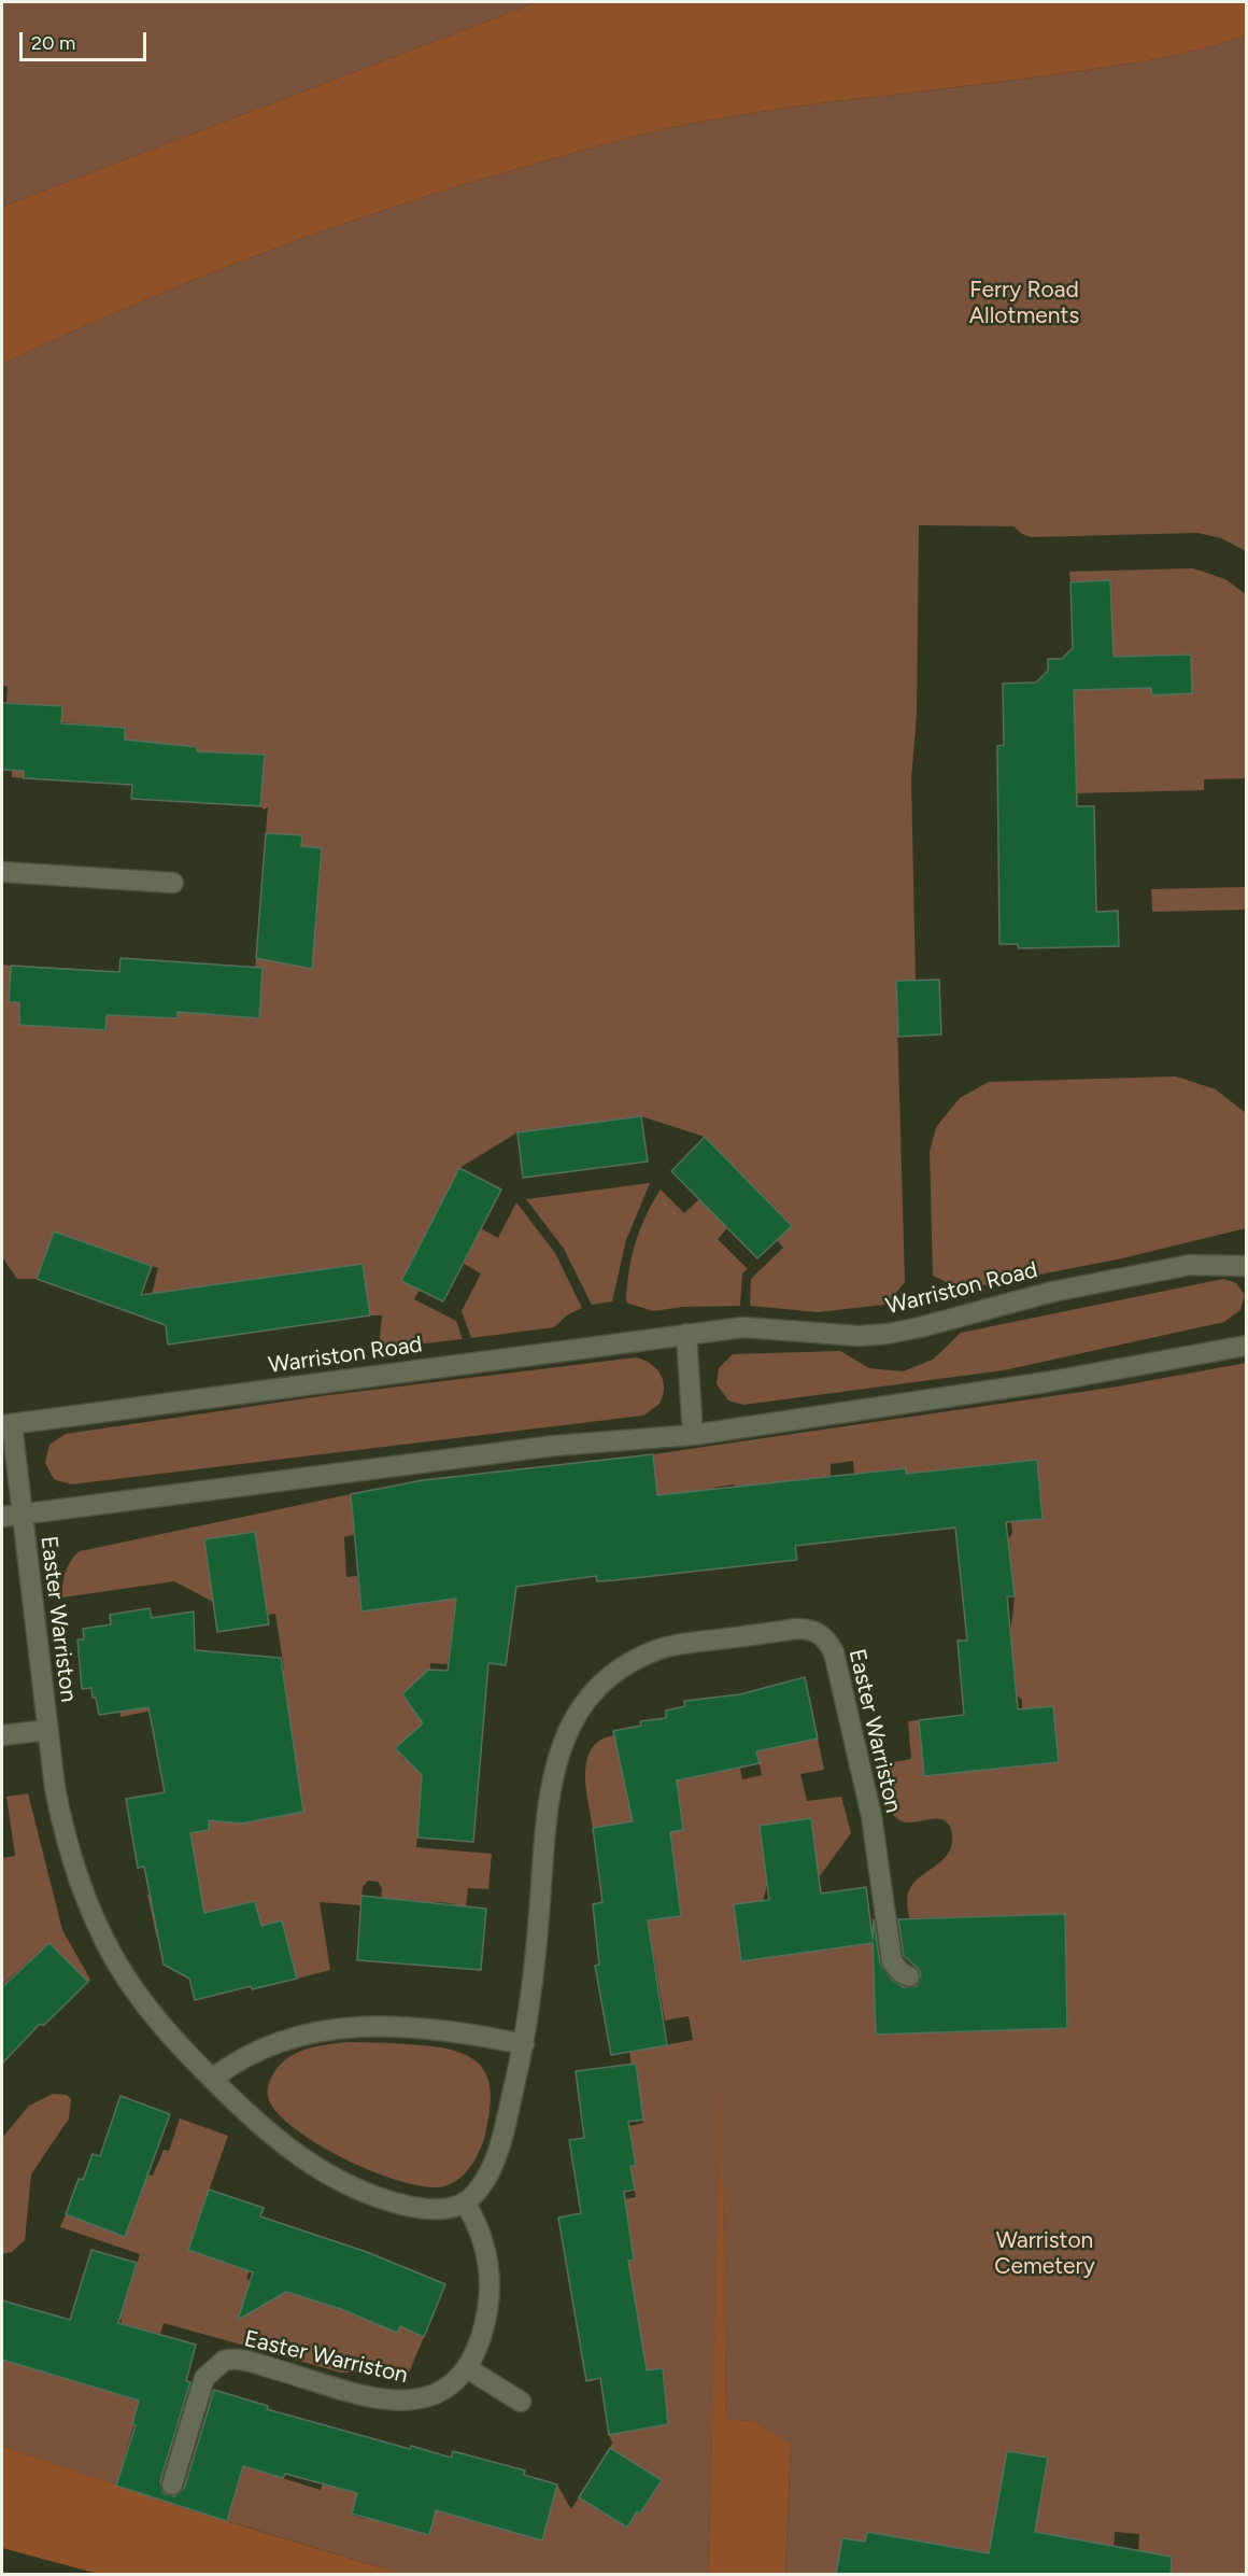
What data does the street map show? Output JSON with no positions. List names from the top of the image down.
{
  "streets": {
    "street": ["Warriston Road", "Easter Warriston"]
  },
  "crossings": [
    ["Warriston Road", "Easter Warriston"]
  ],
  "parks": ["Ferry Road Allotments", "Warriston Cemetery"],
  "scale_bar": "20 m"
}
